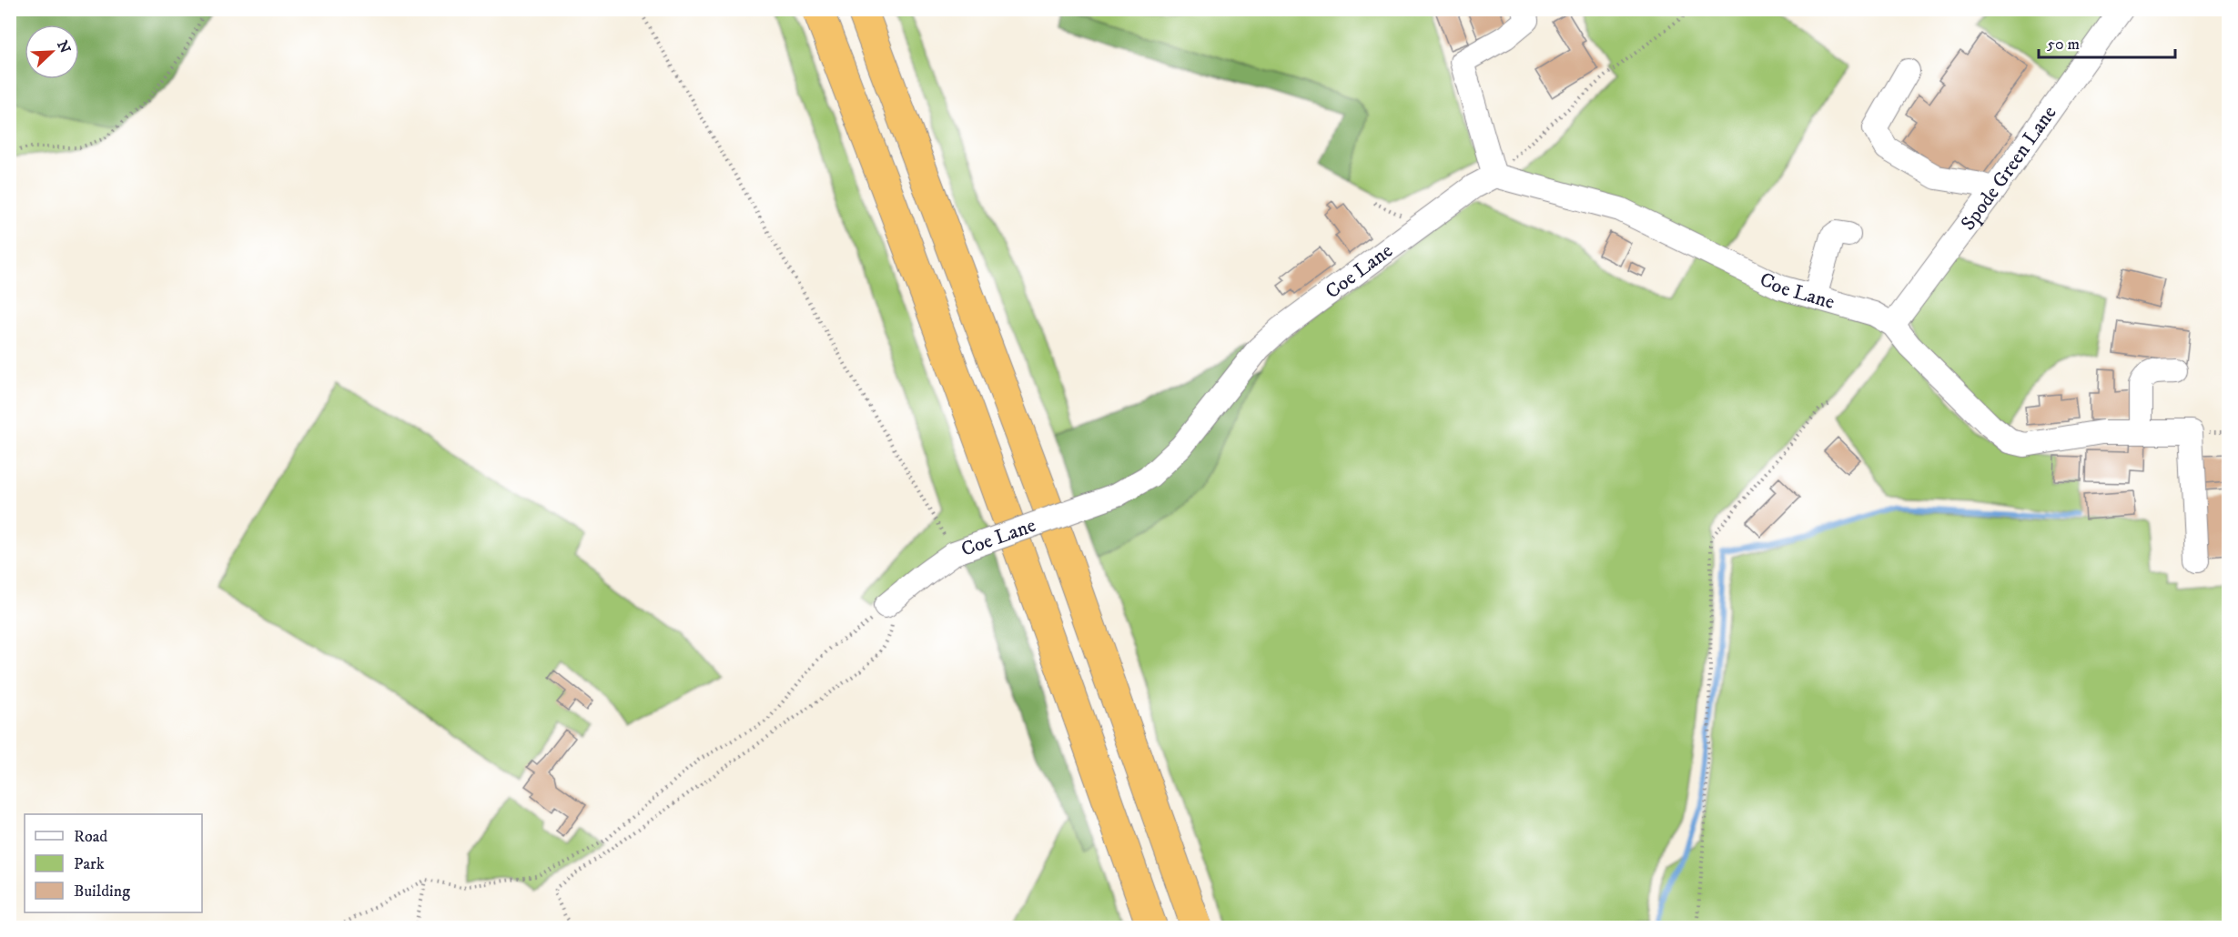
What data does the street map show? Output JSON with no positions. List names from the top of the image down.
{
  "streets": {
    "street": ["Spode Green Lane", "Coe Lane"]
  },
  "crossings": [
    ["Spode Green Lane", "Coe Lane"]
  ],
  "legend": ["Road", "Park", "Building"],
  "scale_bar": "50 m",
  "north": "top right"
}
